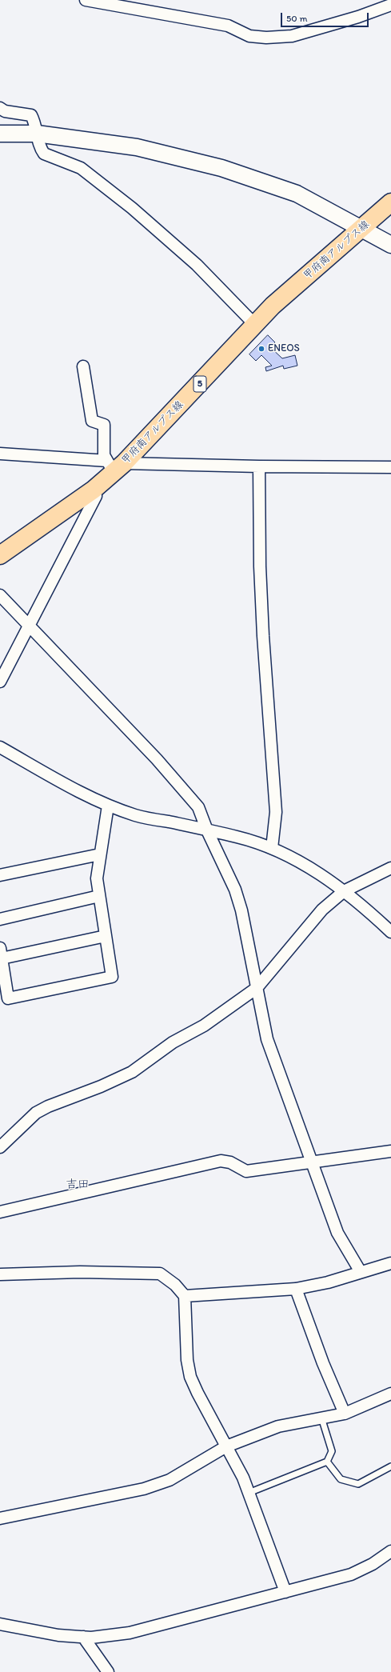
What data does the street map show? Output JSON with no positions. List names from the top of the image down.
{
  "streets": {
    "main road": ["甲府南アルプス線", "5"]
  },
  "districts": ["吉田"],
  "places": ["ENEOS"],
  "scale_bar": "50 m"
}
